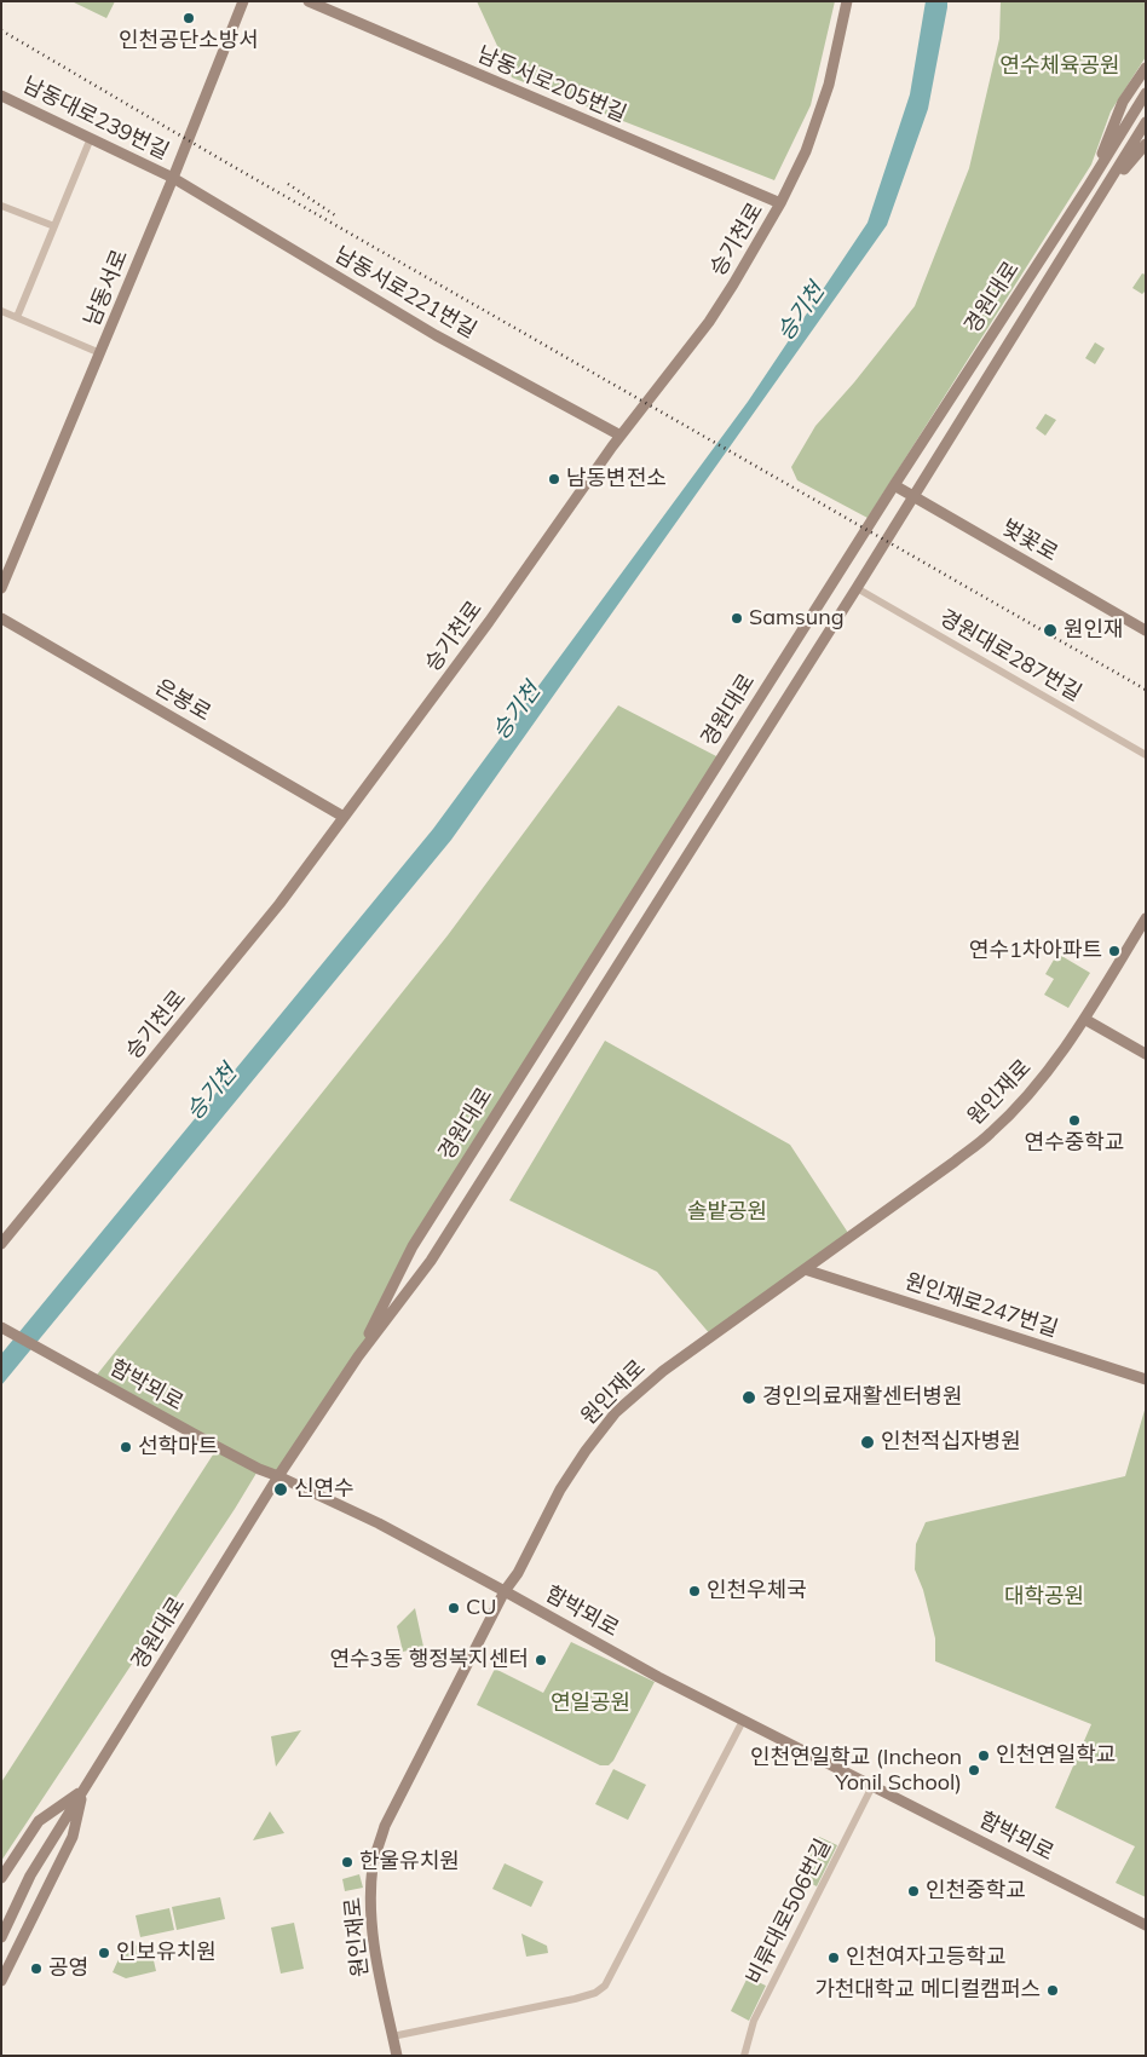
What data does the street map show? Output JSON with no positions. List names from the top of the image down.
{
  "streets": {
    "main road": [
      "남동서로205번길",
      "남동대로239번길",
      "승기천로",
      "남동서로",
      "남동서로221번길",
      "경원대로",
      "벚꽃로",
      "은봉로",
      "원인재로",
      "원인재로247번길",
      "함박뫼로"
    ],
    "street": ["경원대로287번길", "비류대로506번길"]
  },
  "crossings": [
    ["남동서로205번길", "승기천로"],
    ["남동대로239번길", "남동서로"],
    ["남동대로239번길", "남동서로221번길"],
    ["승기천로", "남동서로221번길"],
    ["승기천로", "은봉로"],
    ["남동서로", "남동서로221번길"],
    ["경원대로", "벚꽃로"],
    ["경원대로", "경원대로287번길"],
    ["경원대로", "함박뫼로"],
    ["원인재로", "원인재로247번길"],
    ["원인재로", "함박뫼로"],
    ["함박뫼로", "비류대로506번길"]
  ],
  "water": ["승기천"],
  "parks": [
    "연수체육공원",
    "솔밭공원",
    "대학공원",
    "연일공원"
  ],
  "places": [
    "인천공단소방서",
    "남동변전소",
    "Samsung",
    "원인재",
    "연수1차아파트",
    "연수중학교",
    "경인의료재활센터병원",
    "인천적십자병원",
    "선학마트",
    "신연수",
    "인천우체국",
    "CU",
    "연수3동 행정복지센터",
    "인천연일학교",
    "인천연일학교 (Incheon Yonil School)",
    "한울유치원",
    "인천중학교",
    "인보유치원",
    "인천여자고등학교",
    "공영",
    "가천대학교 메디컬캠퍼스"
  ]
}
